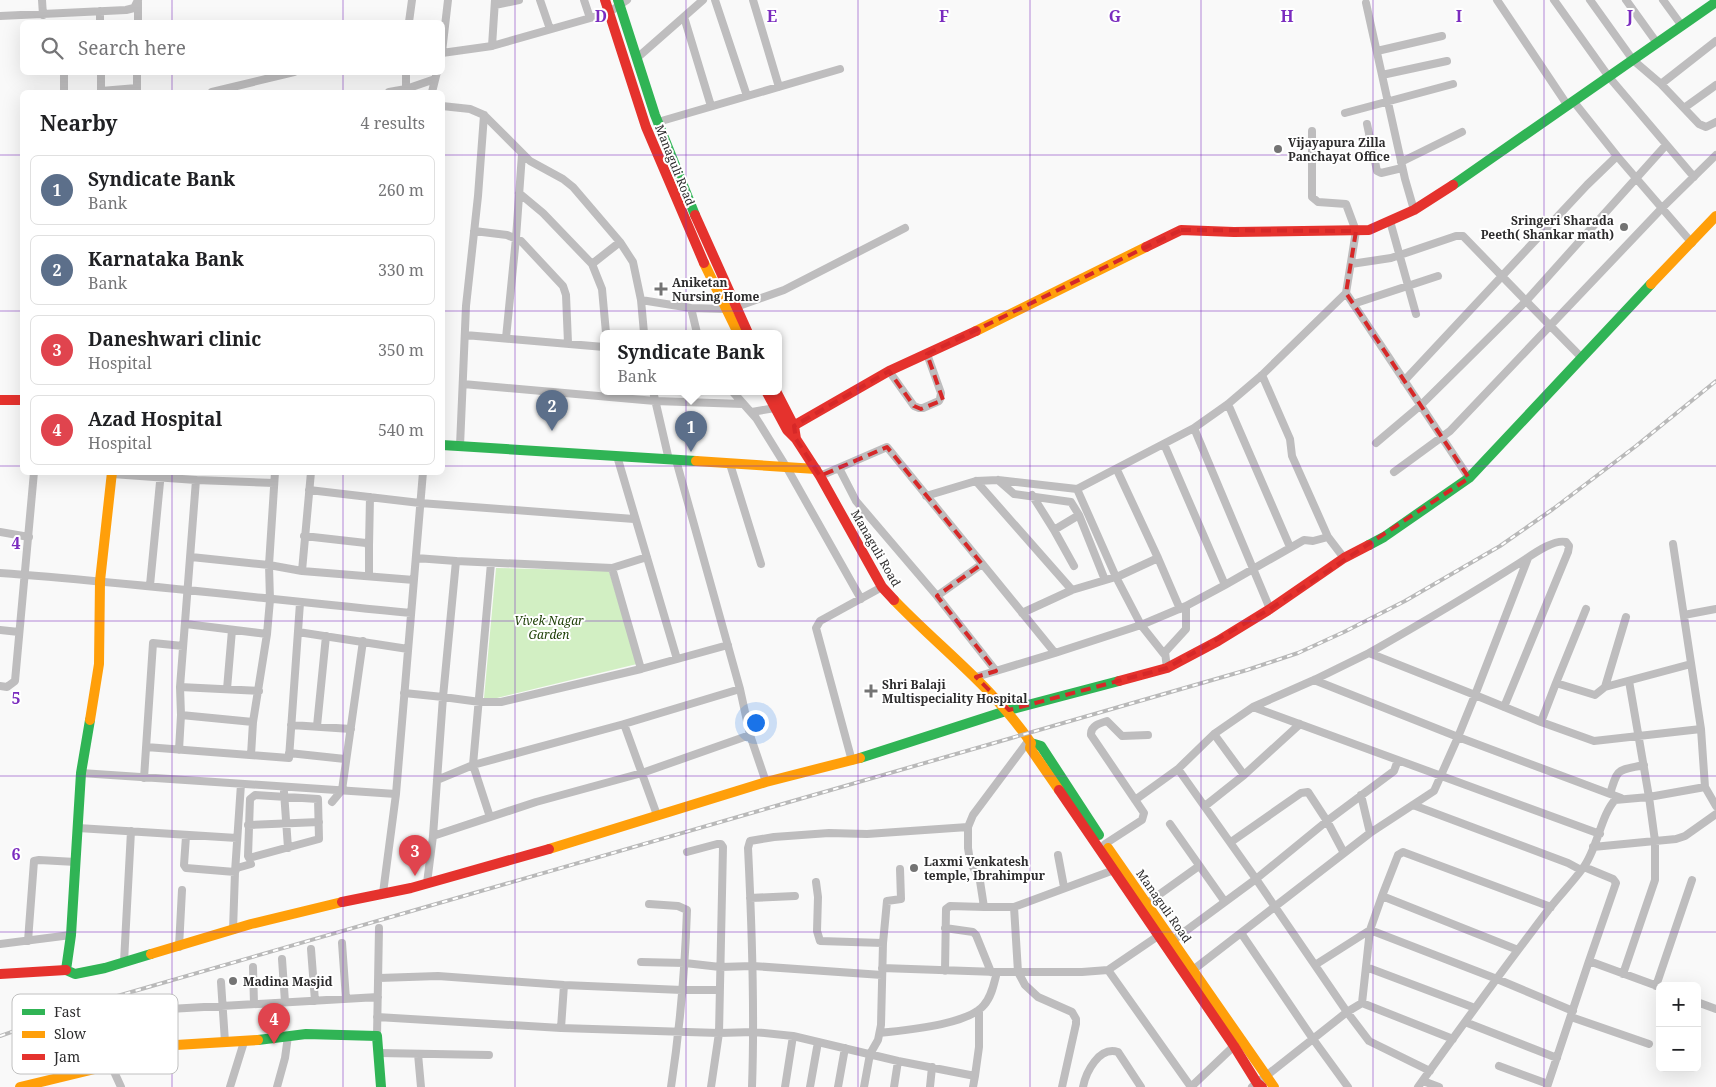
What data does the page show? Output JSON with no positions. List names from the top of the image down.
{
  "streets": {
    "street": ["Managuli Road"]
  },
  "parks": ["Vivek Nagar Garden"],
  "places": {
    "other": [
      "Vijayapura Zilla Panchayat Office",
      "Sringeri Sharada Peeth( Shankar math)",
      "Laxmi Venkatesh temple, Ibrahimpur",
      "Madina Masjid"
    ],
    "health": ["Aniketan Nursing Home", "Shri Balaji Multispeciality Hospital"]
  },
  "legend": ["Fast", "Slow", "Jam"],
  "page": {
    "search": "Search here",
    "heading": ["Nearby", "4 results"],
    "list": [
      {
        "mark": "1",
        "name": "Syndicate Bank",
        "note": "Bank",
        "value": "260 m"
      },
      {
        "mark": "2",
        "name": "Karnataka Bank",
        "note": "Bank",
        "value": "330 m"
      },
      {
        "mark": "3",
        "name": "Daneshwari clinic",
        "note": "Hospital",
        "value": "350 m"
      },
      {
        "mark": "4",
        "name": "Azad Hospital",
        "note": "Hospital",
        "value": "540 m"
      }
    ],
    "popup": ["Syndicate Bank", "Bank"],
    "pins": [
      "2",
      "1",
      "3",
      "4"
    ],
    "map_buttons": ["+", "−"]
  },
  "grid": {
    "columns": [
      "D",
      "E",
      "F",
      "G",
      "H",
      "I",
      "J"
    ],
    "rows": ["4", "5", "6"]
  }
}
